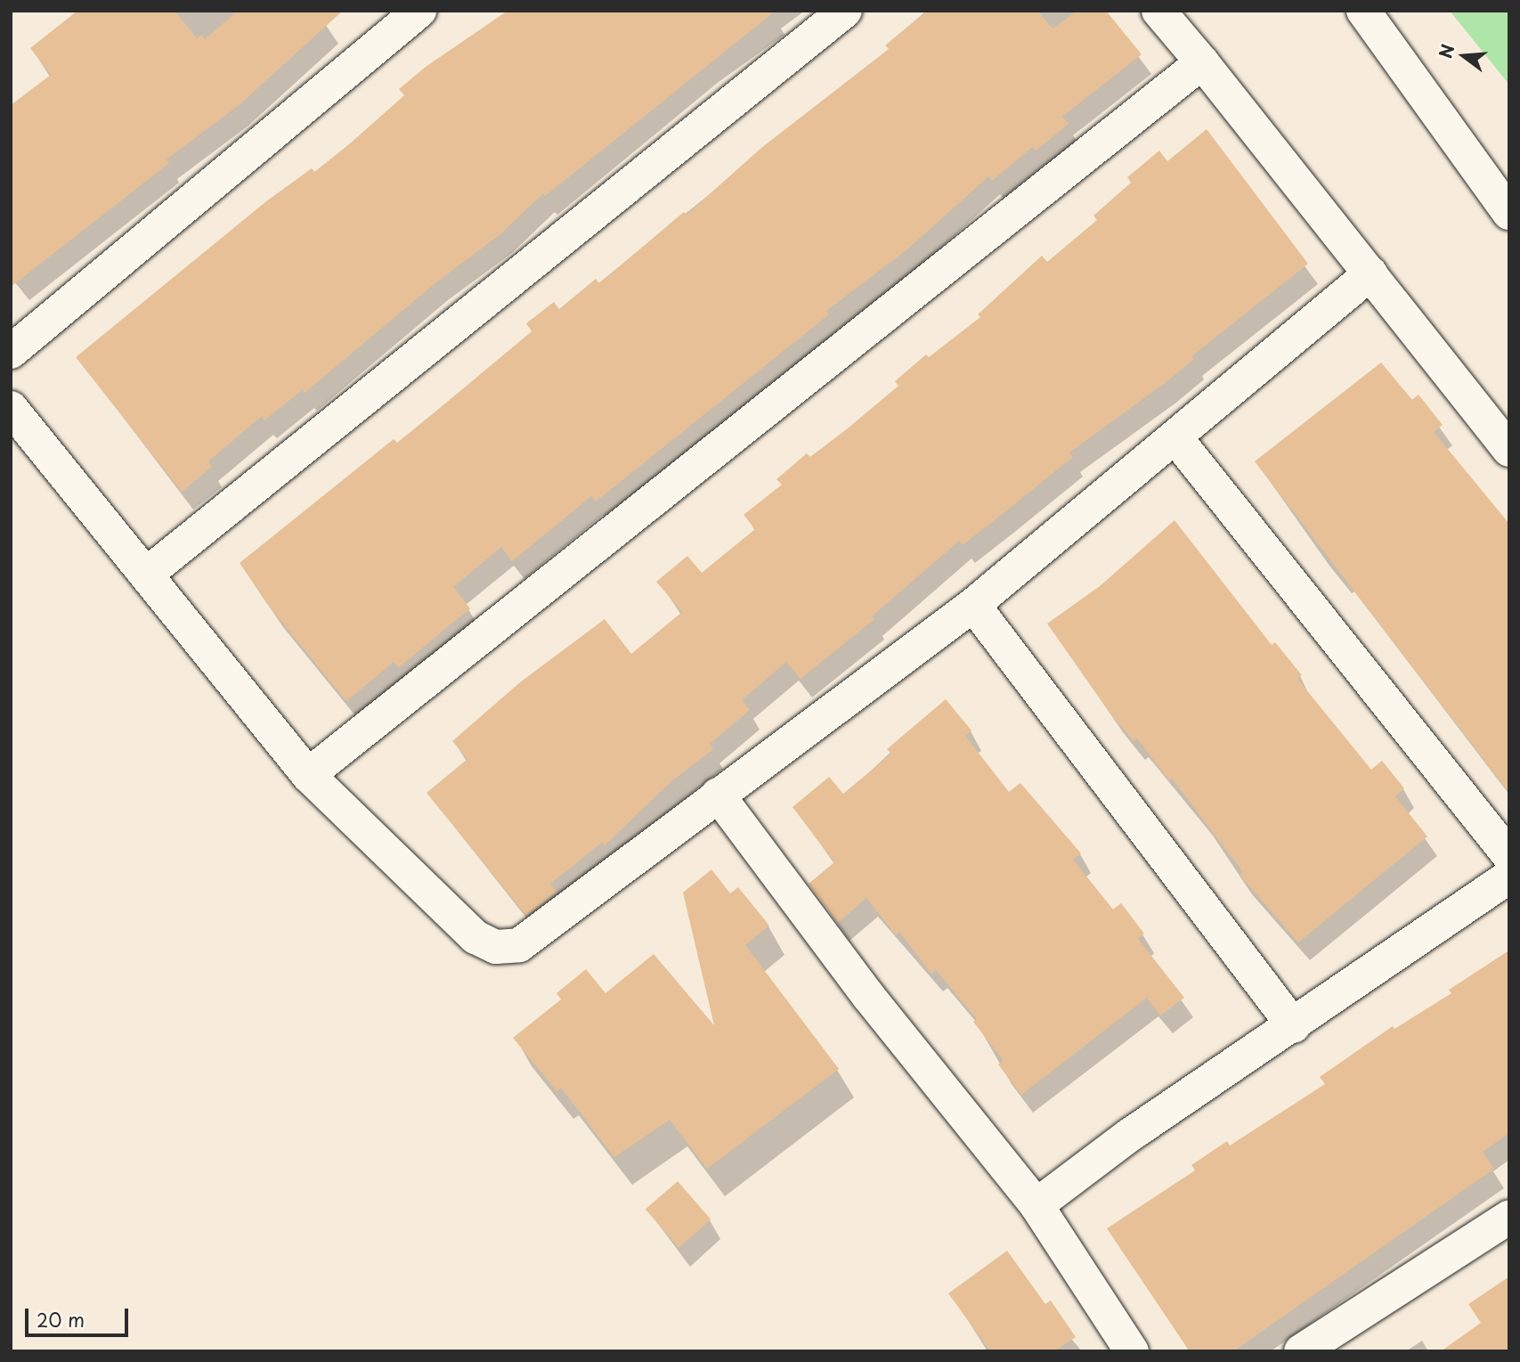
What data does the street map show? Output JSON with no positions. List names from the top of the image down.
{
  "scale_bar": "20 m",
  "north": "left"
}
